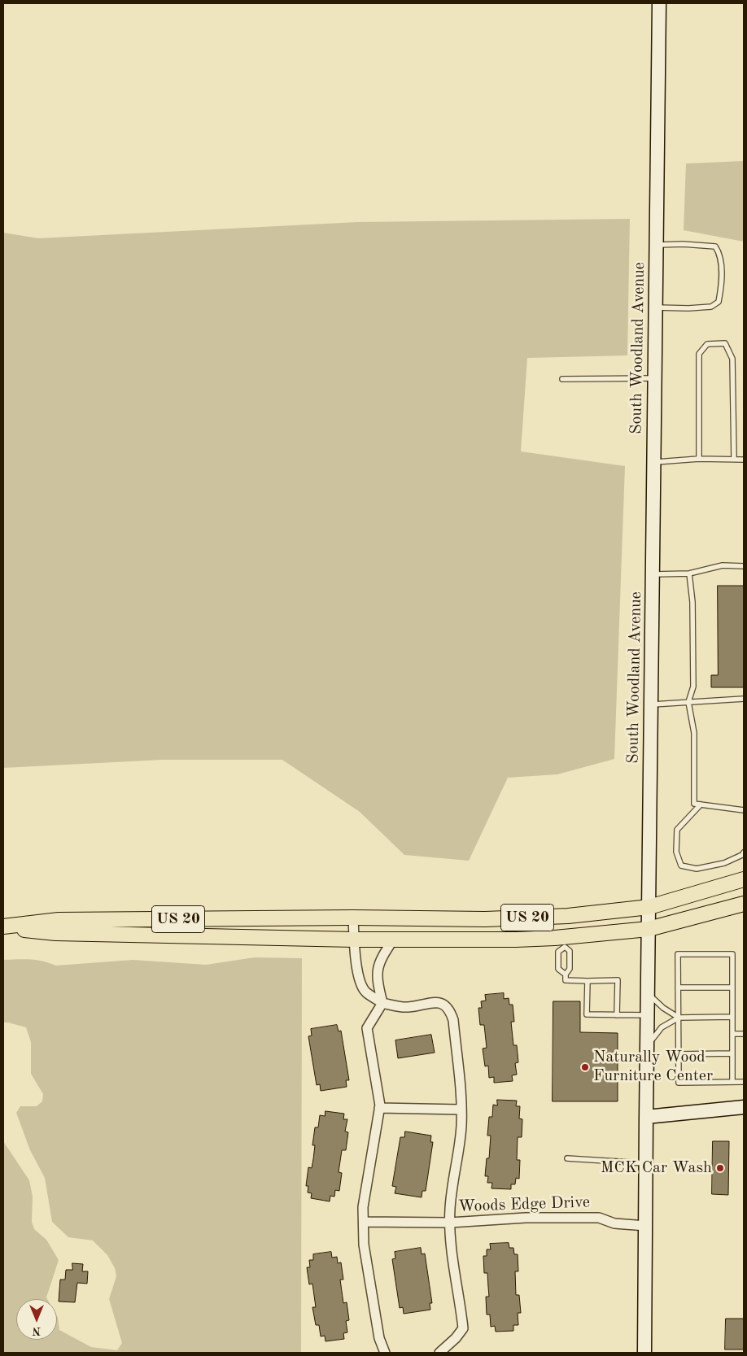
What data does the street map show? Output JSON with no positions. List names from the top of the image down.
{
  "streets": {
    "main road": ["US 20"],
    "street": ["South Woodland Avenue", "Woods Edge Drive"]
  },
  "crossings": [
    ["South Woodland Avenue", "US 20"],
    ["South Woodland Avenue", "Woods Edge Drive"]
  ],
  "places": ["Naturally Wood Furniture Center", "MCK Car Wash"],
  "north": "bottom"
}
